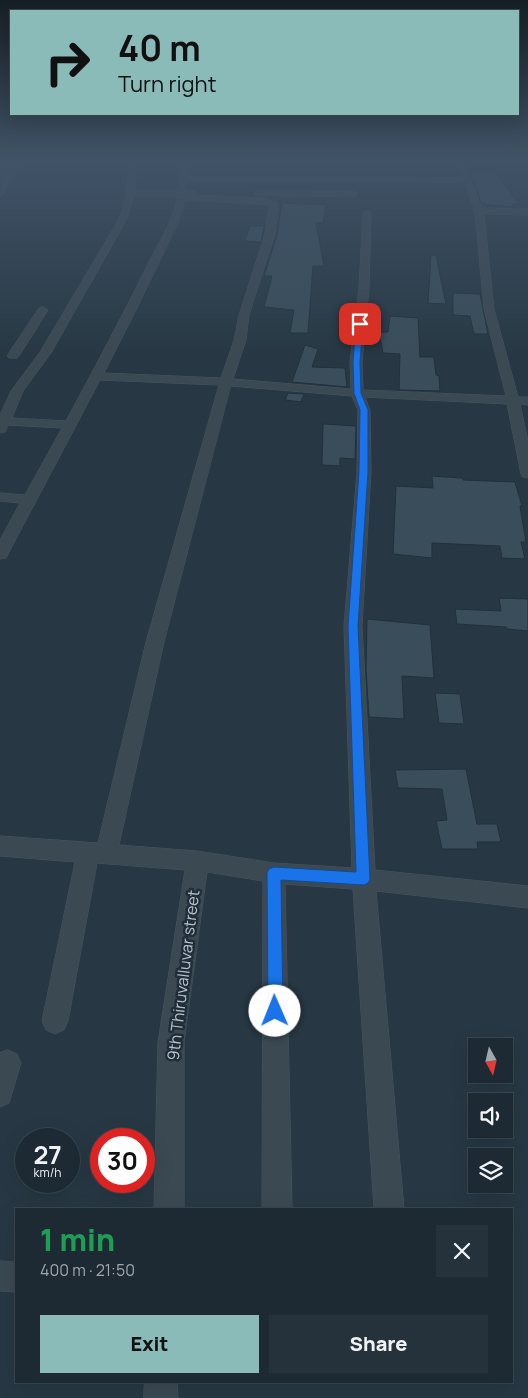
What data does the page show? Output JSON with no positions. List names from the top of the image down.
{
  "streets": {
    "street": ["9th Thiruvalluvar street"]
  },
  "north": "bottom",
  "page": {
    "turn": ["40 m", "Turn right"],
    "speed": "27 km/h",
    "limit": "30",
    "heading": ["1 min", "400 m · 21:50"],
    "buttons": ["Exit", "Share"]
  }
}
